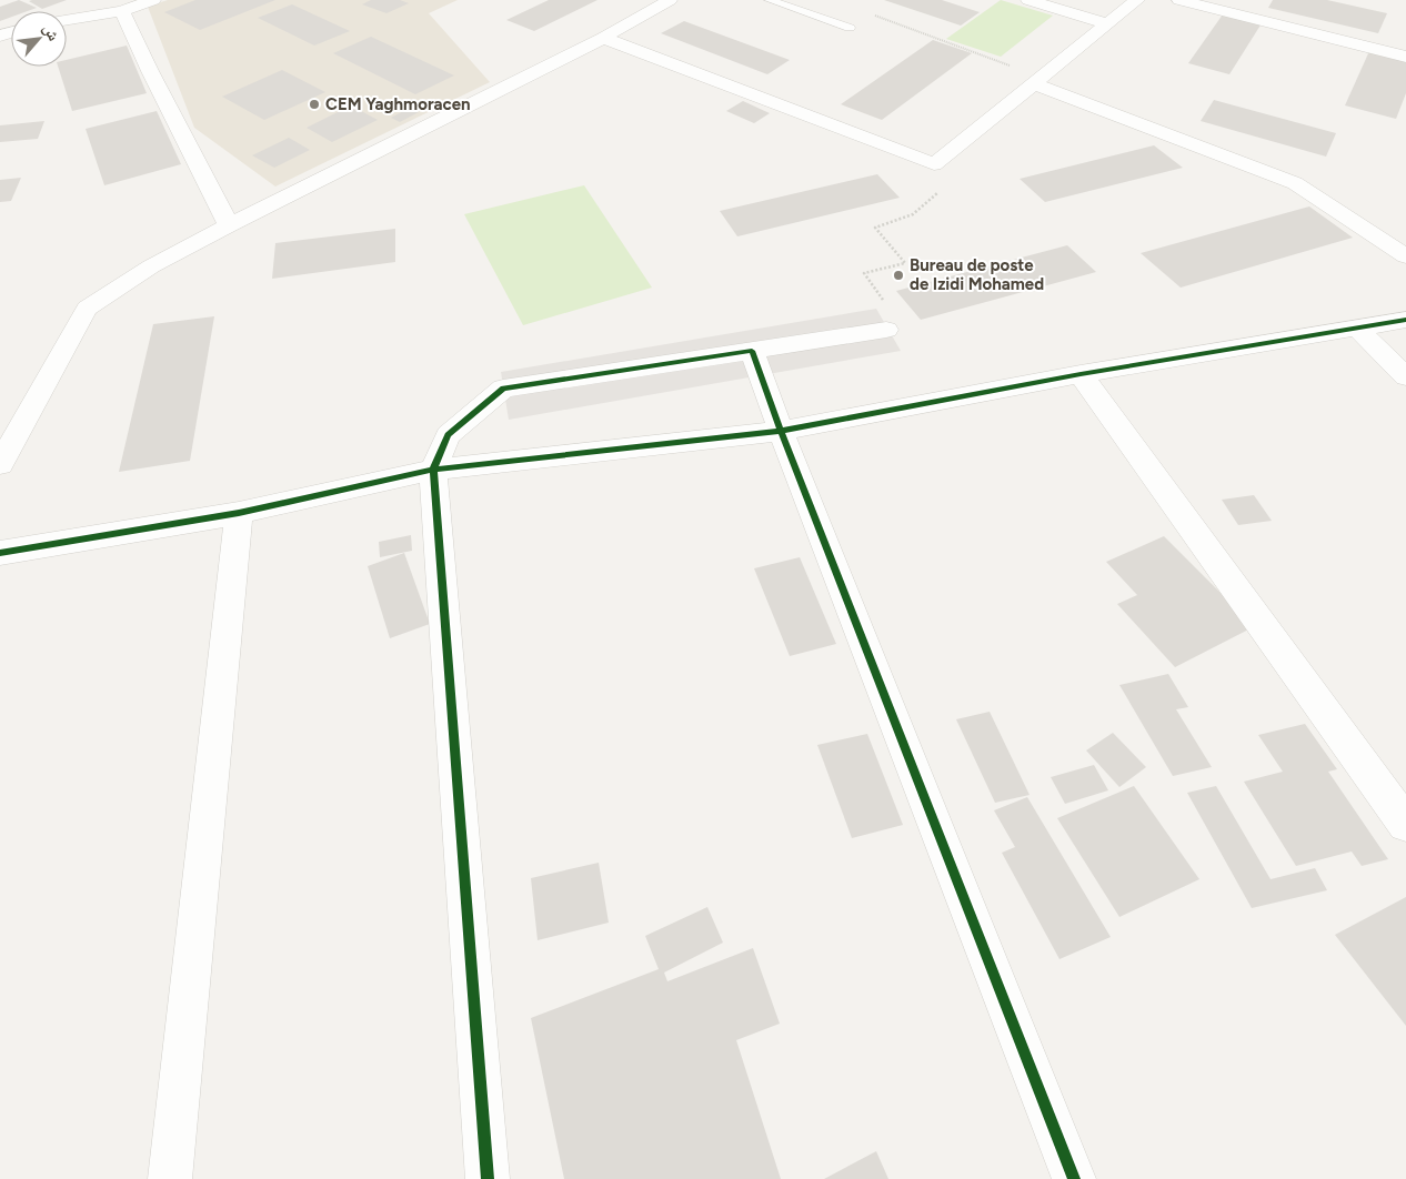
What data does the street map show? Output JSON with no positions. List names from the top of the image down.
{
  "places": ["CEM Yaghmoracen", "Bureau de poste de Izidi Mohamed"],
  "north": "top right"
}
